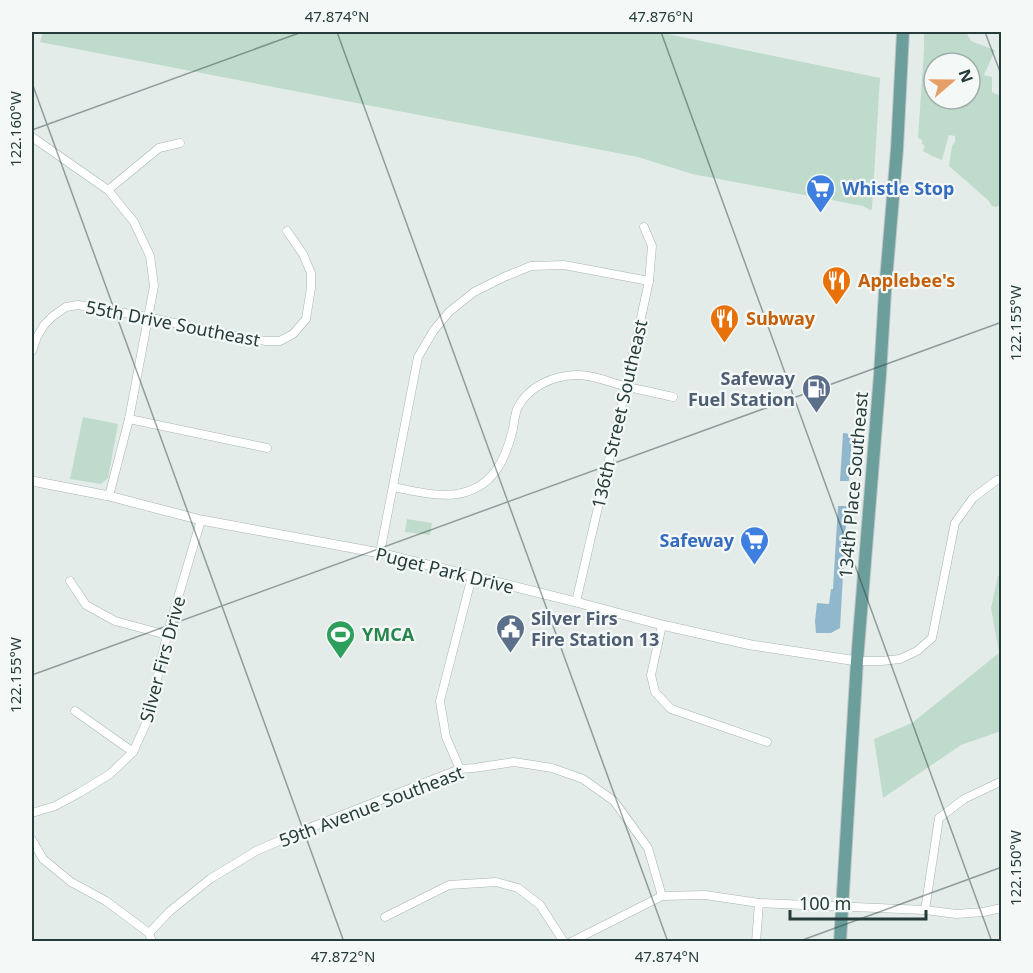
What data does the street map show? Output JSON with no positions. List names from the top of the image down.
{
  "streets": {
    "main road": ["134th Place Southeast"],
    "street": [
      "55th Drive Southeast",
      "136th Street Southeast",
      "Puget Park Drive",
      "Silver Firs Drive",
      "59th Avenue Southeast"
    ]
  },
  "crossings": [
    ["136th Street Southeast", "Puget Park Drive"],
    ["134th Place Southeast", "Puget Park Drive"],
    ["Puget Park Drive", "Silver Firs Drive"]
  ],
  "places": {
    "supermarket": ["Whistle Stop", "Safeway"],
    "restaurant": ["Applebee's", "Subway"],
    "fuel station": ["Safeway Fuel Station"],
    "public building": ["Silver Firs Fire Station 13"],
    "sports": ["YMCA"]
  },
  "scale_bar": "100 m",
  "north": "right",
  "coordinates": [
    "47.874°N",
    "47.876°N",
    "122.160°W",
    "122.155°W",
    "122.150°W",
    "47.872°N"
  ]
}
